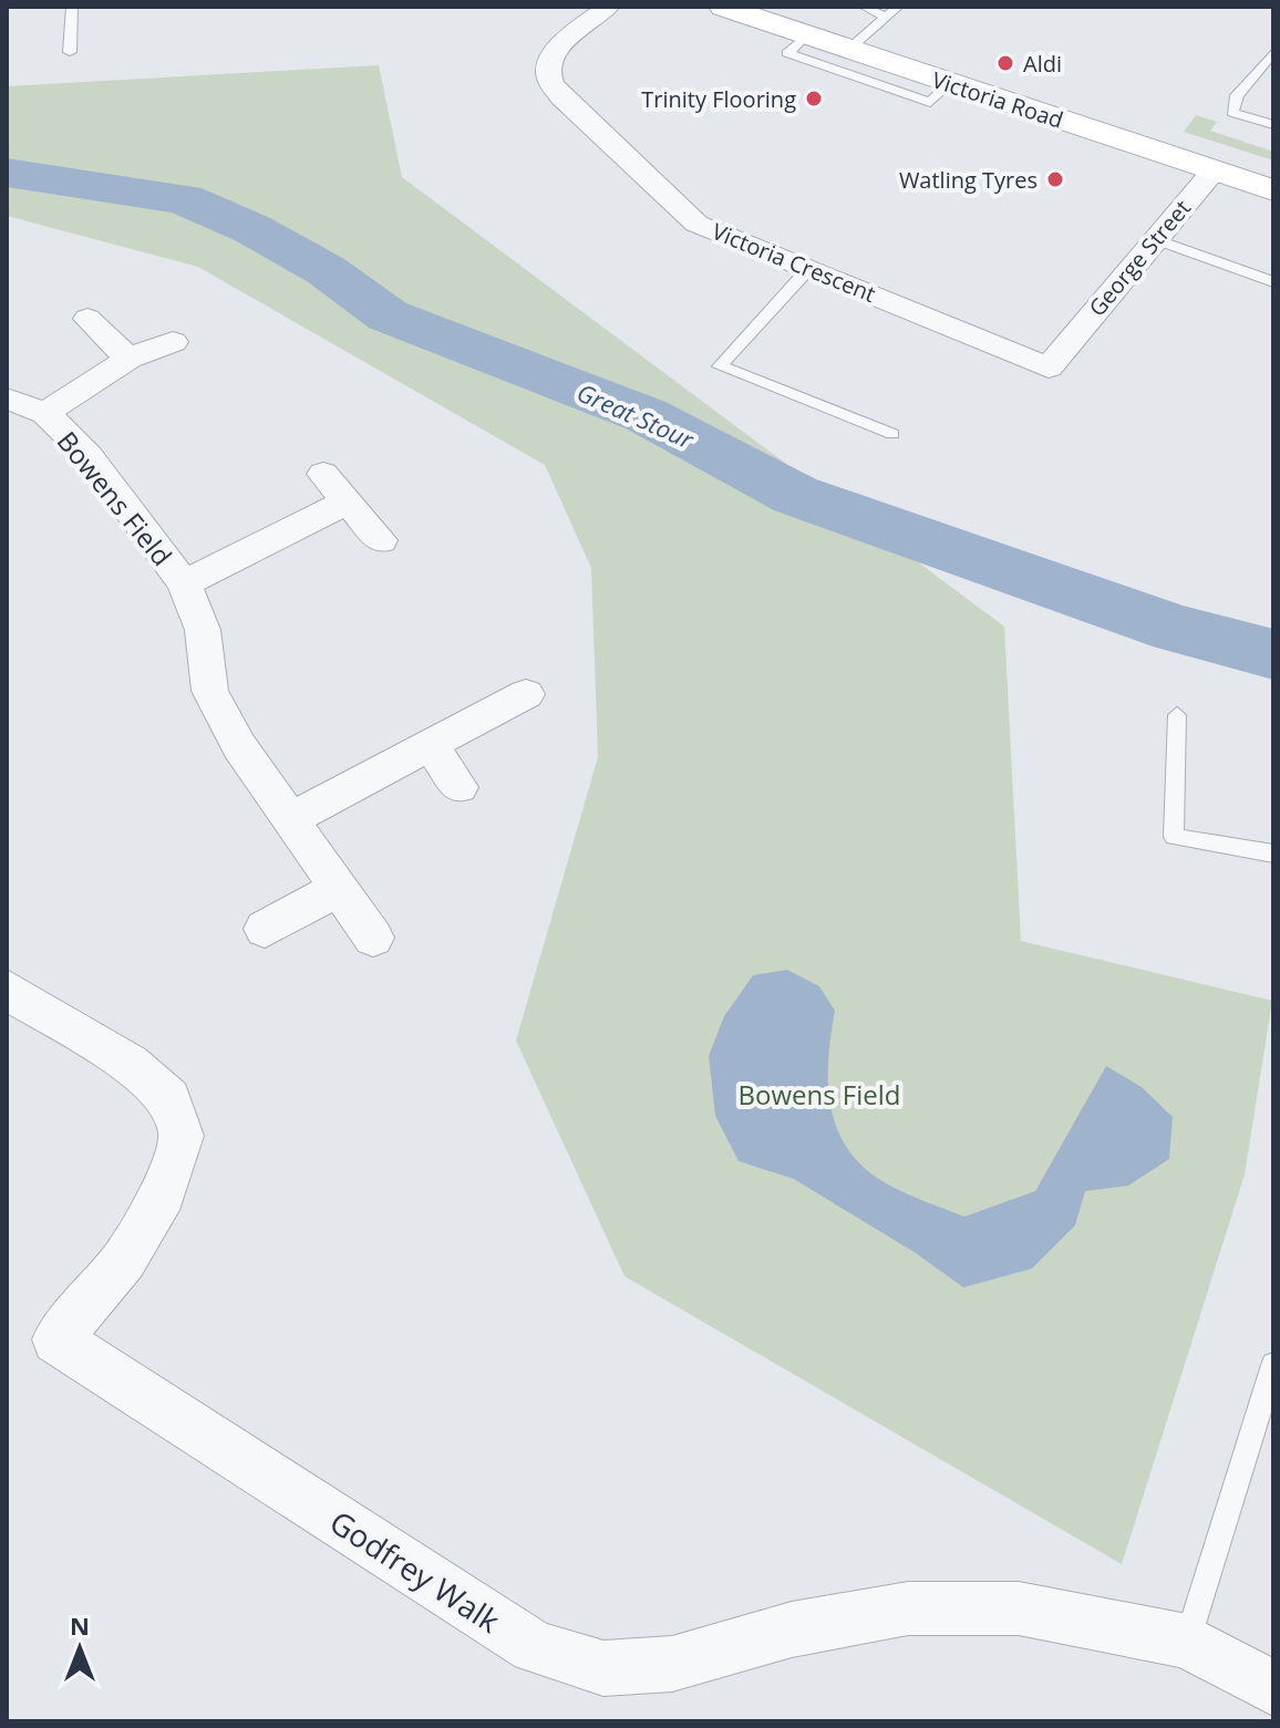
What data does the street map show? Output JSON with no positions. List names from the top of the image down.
{
  "streets": {
    "street": [
      "Victoria Road",
      "George Street",
      "Victoria Crescent",
      "Bowens Field",
      "Godfrey Walk"
    ]
  },
  "crossings": [
    ["Victoria Road", "George Street"],
    ["George Street", "Victoria Crescent"]
  ],
  "water": ["Great Stour"],
  "parks": ["Bowens Field"],
  "places": ["Aldi", "Trinity Flooring", "Watling Tyres"],
  "north": "top"
}
